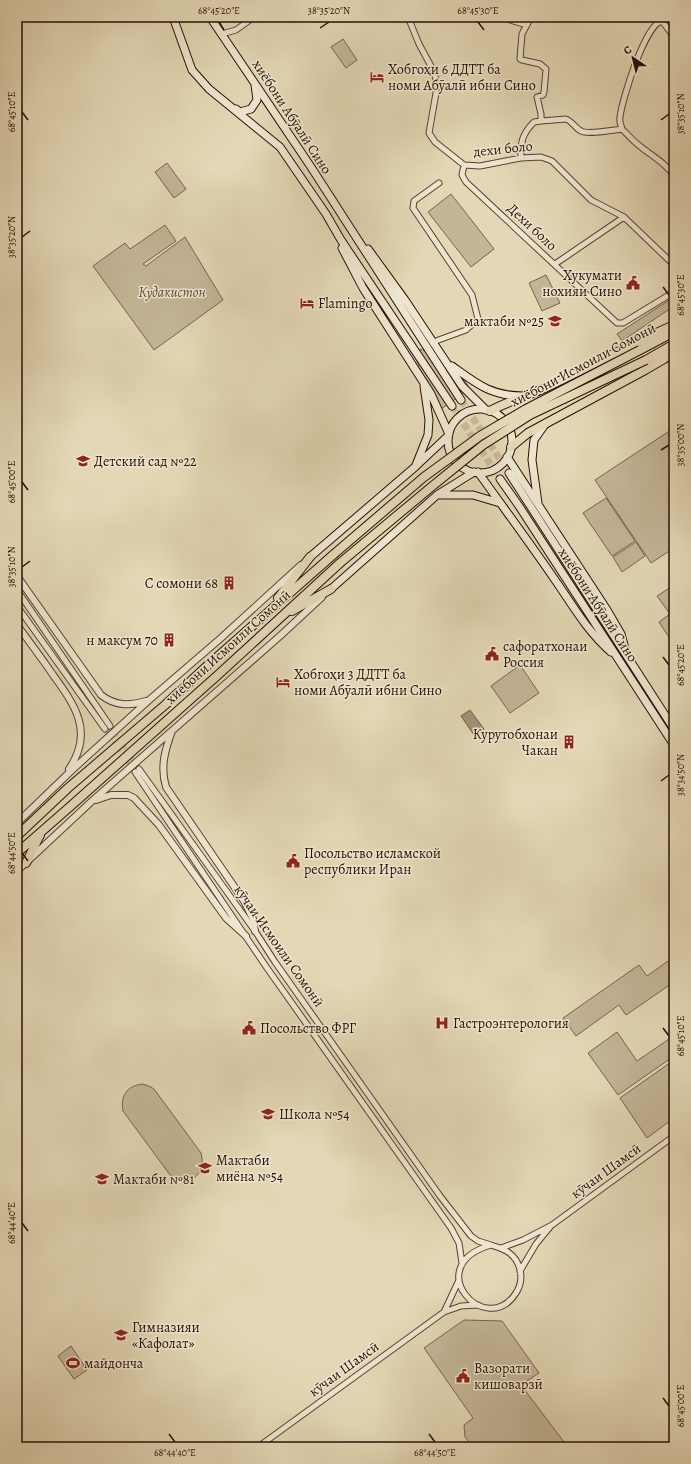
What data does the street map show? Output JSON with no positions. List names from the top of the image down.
{
  "streets": {
    "highway": ["хиёбони Исмоили Сомонӣ"],
    "main road": ["хиёбони Абӯалӣ Сино"],
    "street": [
      "дехи боло",
      "Дехи боло",
      "кӯчаи Исмоили Сомонӣ",
      "кӯчаи Шамсӣ"
    ]
  },
  "crossings": [
    ["хиёбони Абӯалӣ Сино", "хиёбони Исмоили Сомонӣ"],
    ["дехи боло", "Дехи боло"],
    ["кӯчаи Исмоили Сомонӣ", "кӯчаи Шамсӣ"]
  ],
  "parks": ["Кудакистон"],
  "places": {
    "hotel": ["Хобгоҳи 6 ДДТТ ба номи Абӯалӣ ибни Сино", "Flamingo", "Хобгоҳи 3 ДДТТ ба номи Абӯалӣ ибни Сино"],
    "public building": [
      "Хукумати нохияи Сино",
      "сафоратхонаи Россия",
      "Посольство исламской республики Иран",
      "Посольство ФРГ",
      "Вазорати кишоварзӣ"
    ],
    "school or university": [
      "мактаби №25",
      "Детский сад №22",
      "Школа №54",
      "Мактаби миёна №54",
      "Мактаби №81",
      "Гимназияи «Кафолат»"
    ],
    "building": ["С сомони 68", "н максум 70", "Курутобхонаи Чакан"],
    "hospital": ["Гастроэнтерология"],
    "sports": ["майдонча"]
  },
  "north": "top left",
  "coordinates": [
    "68°45'20\"E",
    "38°35'20\"N",
    "68°45'30\"E",
    "68°45'10\"E",
    "38°35'10\"N",
    "38°35'00\"N",
    "68°45'00\"E",
    "38°34'50\"N",
    "68°44'50\"E",
    "68°44'40\"E"
  ]
}
